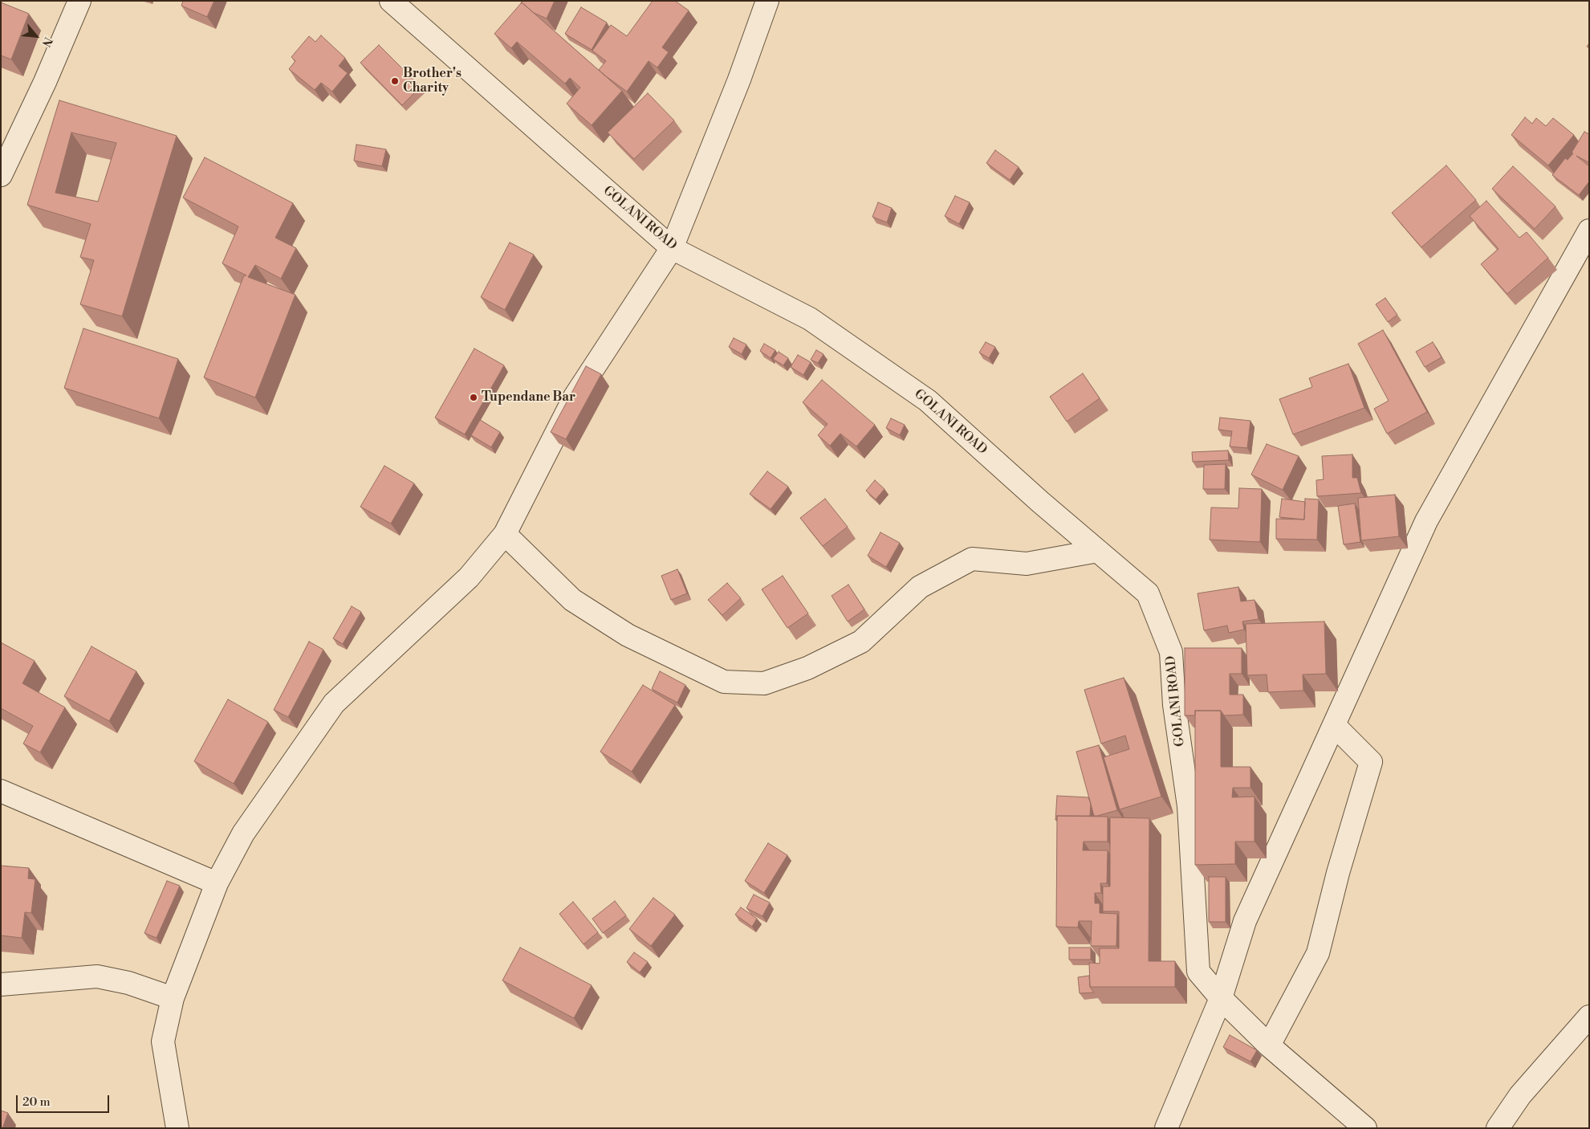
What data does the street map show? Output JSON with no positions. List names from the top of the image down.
{
  "streets": {
    "street": ["GOLANI ROAD"]
  },
  "places": ["Brother's Charity", "Tupendane Bar"],
  "scale_bar": "20 m",
  "north": "bottom right"
}
